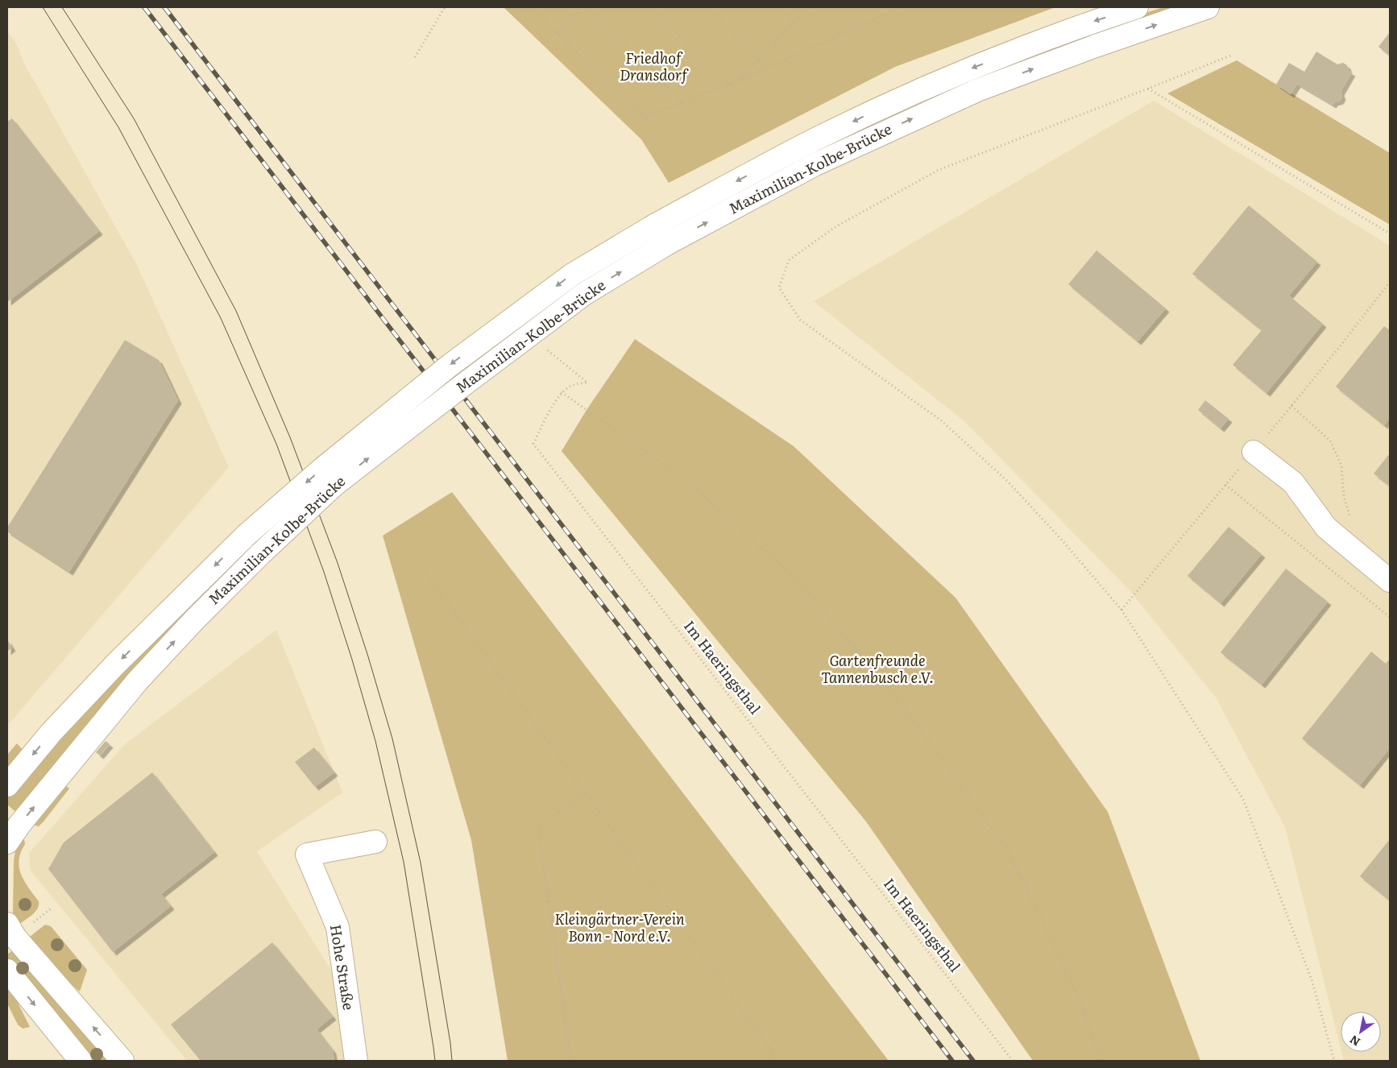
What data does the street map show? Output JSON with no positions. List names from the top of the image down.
{
  "streets": {
    "street": ["Maximilian-Kolbe-Brücke", "Hohe Straße"],
    "path": ["Im Haeringsthal"]
  },
  "parks": ["Friedhof Dransdorf", "Gartenfreunde Tannenbusch e.V.", "Kleingärtner-Verein Bonn - Nord e.V."],
  "north": "bottom left"
}
